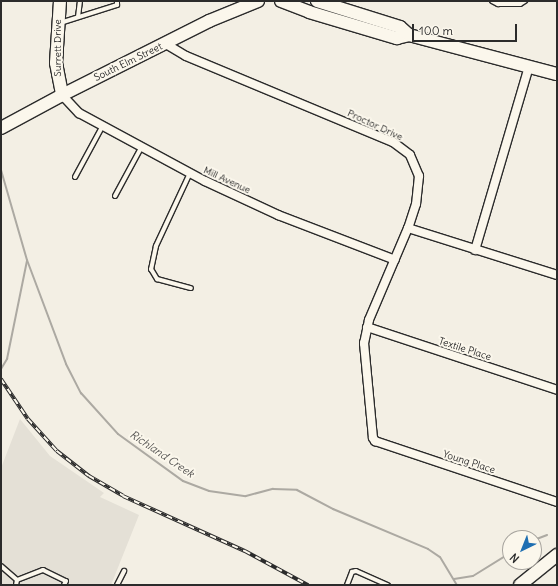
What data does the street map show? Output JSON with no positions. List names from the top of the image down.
{
  "streets": {
    "main road": ["Surrett Drive", "South Elm Street"],
    "street": [
      "Proctor Drive",
      "Mill Avenue",
      "Textile Place",
      "Young Place"
    ]
  },
  "crossings": [
    ["Surrett Drive", "South Elm Street"],
    ["Surrett Drive", "Mill Avenue"],
    ["South Elm Street", "Proctor Drive"],
    ["South Elm Street", "Mill Avenue"],
    ["Proctor Drive", "Mill Avenue"],
    ["Proctor Drive", "Textile Place"],
    ["Proctor Drive", "Young Place"]
  ],
  "water": ["Richland Creek"],
  "scale_bar": "100 m",
  "north": "bottom left"
}
